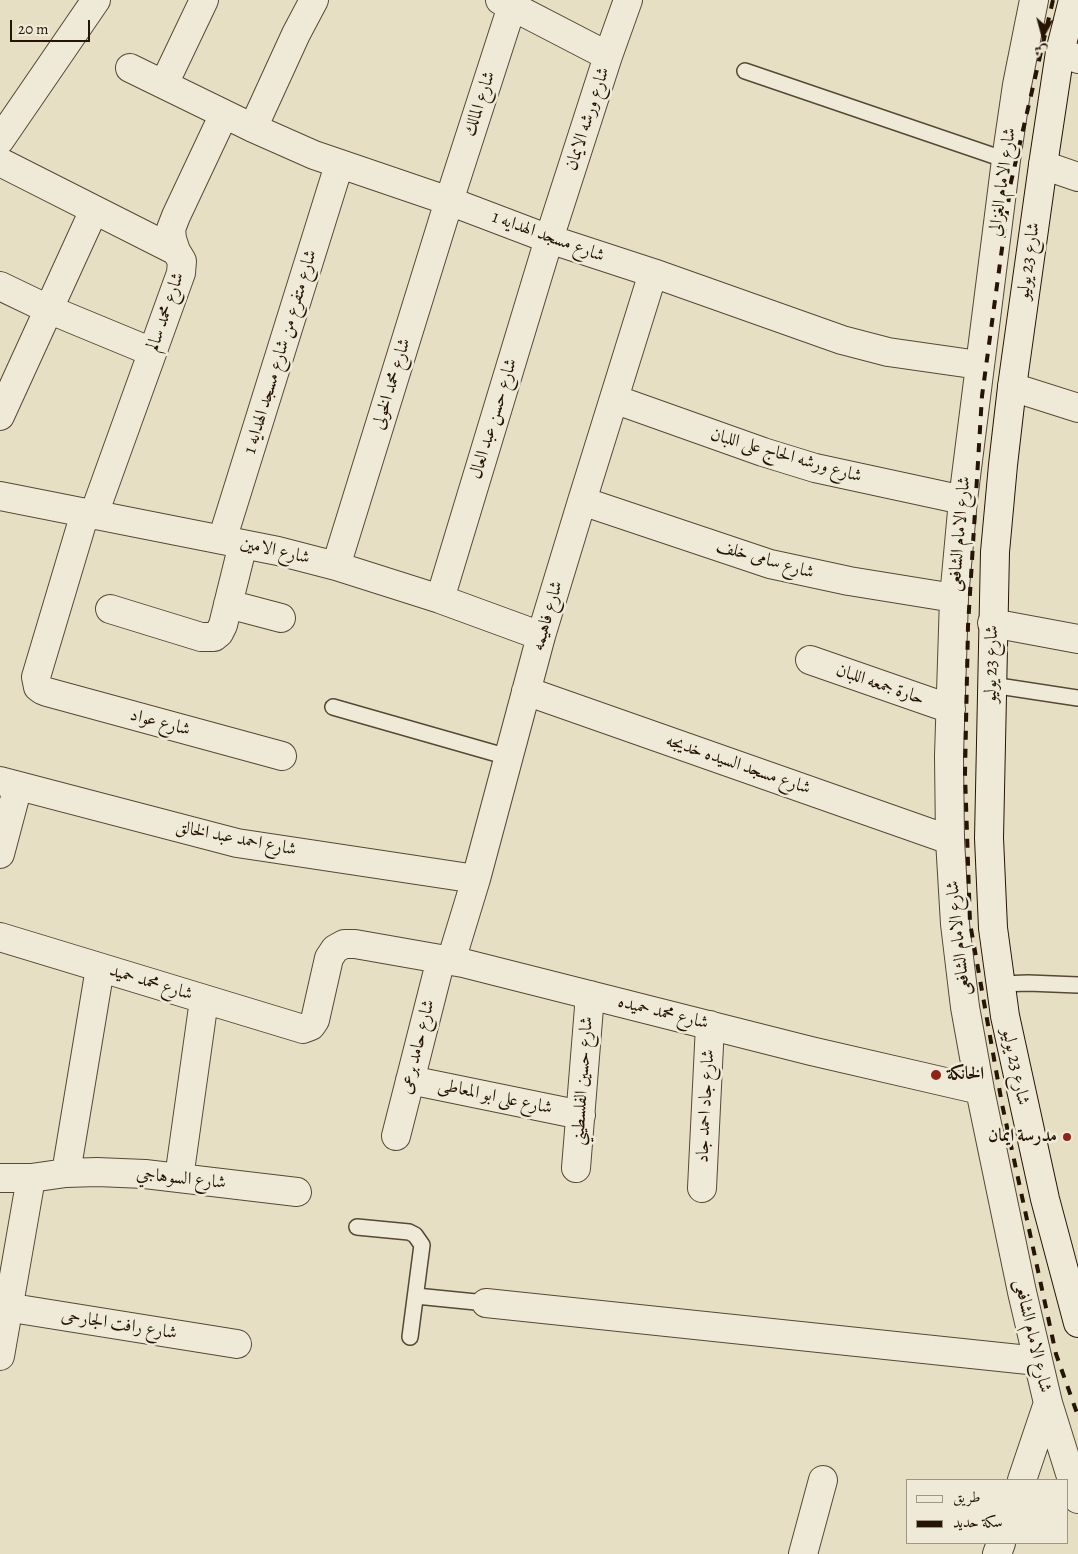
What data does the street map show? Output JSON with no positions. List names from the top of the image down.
{
  "streets": {
    "street": [
      "شارع المالك",
      "شارع ورشه الايمان",
      "شارع الامام الغزالى",
      "شارع مسجد الهدايه 1",
      "شارع 23 يوليو",
      "شارع محمد سالم",
      "شارع متفرع من شارع مسجد الهدايه 1",
      "شارع محمد الخولى",
      "شارع حسن عبد العال",
      "شارع ورشه الحاج على اللبان",
      "شارع الامام الشافعى",
      "شارع الامين",
      "شارع سامى خلف",
      "شارع فاهيمه",
      "حارة جمعه اللبان",
      "شارع عواد",
      "شارع مسجد السيده خديجه",
      "شارع احمد عبد الخالق",
      "شارع محمد حميد",
      "شارع محمد حميده",
      "شارع حامد برعى",
      "شارع حسين الفلسطيني",
      "شارع على ابو المعاطى",
      "شارع جاد احمد جاد",
      "شارع السوهاجي",
      "شارع رافت الجارحى"
    ]
  },
  "crossings": [
    ["شارع المالك", "شارع مسجد الهدايه 1"],
    ["شارع المالك", "شارع محمد الخولى"],
    ["شارع ورشه الايمان", "شارع مسجد الهدايه 1"],
    ["شارع ورشه الايمان", "شارع حسن عبد العال"],
    ["شارع الامام الغزالى", "شارع مسجد الهدايه 1"],
    ["شارع الامام الغزالى", "شارع الامام الشافعى"],
    ["شارع مسجد الهدايه 1", "شارع محمد سالم"],
    ["شارع مسجد الهدايه 1", "شارع متفرع من شارع مسجد الهدايه 1"],
    ["شارع مسجد الهدايه 1", "شارع محمد الخولى"],
    ["شارع مسجد الهدايه 1", "شارع حسن عبد العال"],
    ["شارع مسجد الهدايه 1", "شارع الامام الشافعى"],
    ["شارع مسجد الهدايه 1", "شارع فاهيمه"],
    ["شارع محمد سالم", "شارع الامين"],
    ["شارع محمد سالم", "شارع عواد"],
    ["شارع متفرع من شارع مسجد الهدايه 1", "شارع الامين"],
    ["شارع محمد الخولى", "شارع الامين"],
    ["شارع حسن عبد العال", "شارع الامين"],
    ["شارع ورشه الحاج على اللبان", "شارع الامام الشافعى"],
    ["شارع ورشه الحاج على اللبان", "شارع فاهيمه"],
    ["شارع الامام الشافعى", "شارع سامى خلف"],
    ["شارع الامام الشافعى", "حارة جمعه اللبان"],
    ["شارع الامام الشافعى", "شارع مسجد السيده خديجه"],
    ["شارع الامام الشافعى", "شارع محمد حميده"],
    ["شارع الامين", "شارع فاهيمه"],
    ["شارع سامى خلف", "شارع فاهيمه"],
    ["شارع فاهيمه", "شارع مسجد السيده خديجه"],
    ["شارع فاهيمه", "شارع احمد عبد الخالق"],
    ["شارع فاهيمه", "شارع محمد حميده"],
    ["شارع فاهيمه", "شارع حامد برعى"],
    ["شارع محمد حميد", "شارع محمد حميده"],
    ["شارع محمد حميده", "شارع حامد برعى"],
    ["شارع محمد حميده", "شارع حسين الفلسطيني"],
    ["شارع محمد حميده", "شارع جاد احمد جاد"],
    ["شارع حامد برعى", "شارع على ابو المعاطى"],
    ["شارع حسين الفلسطيني", "شارع على ابو المعاطى"]
  ],
  "places": ["الخانكة", "مدرسة ايمان"],
  "legend": ["طريق", "سكة حديد"],
  "scale_bar": "20 m",
  "north": "bottom"
}
